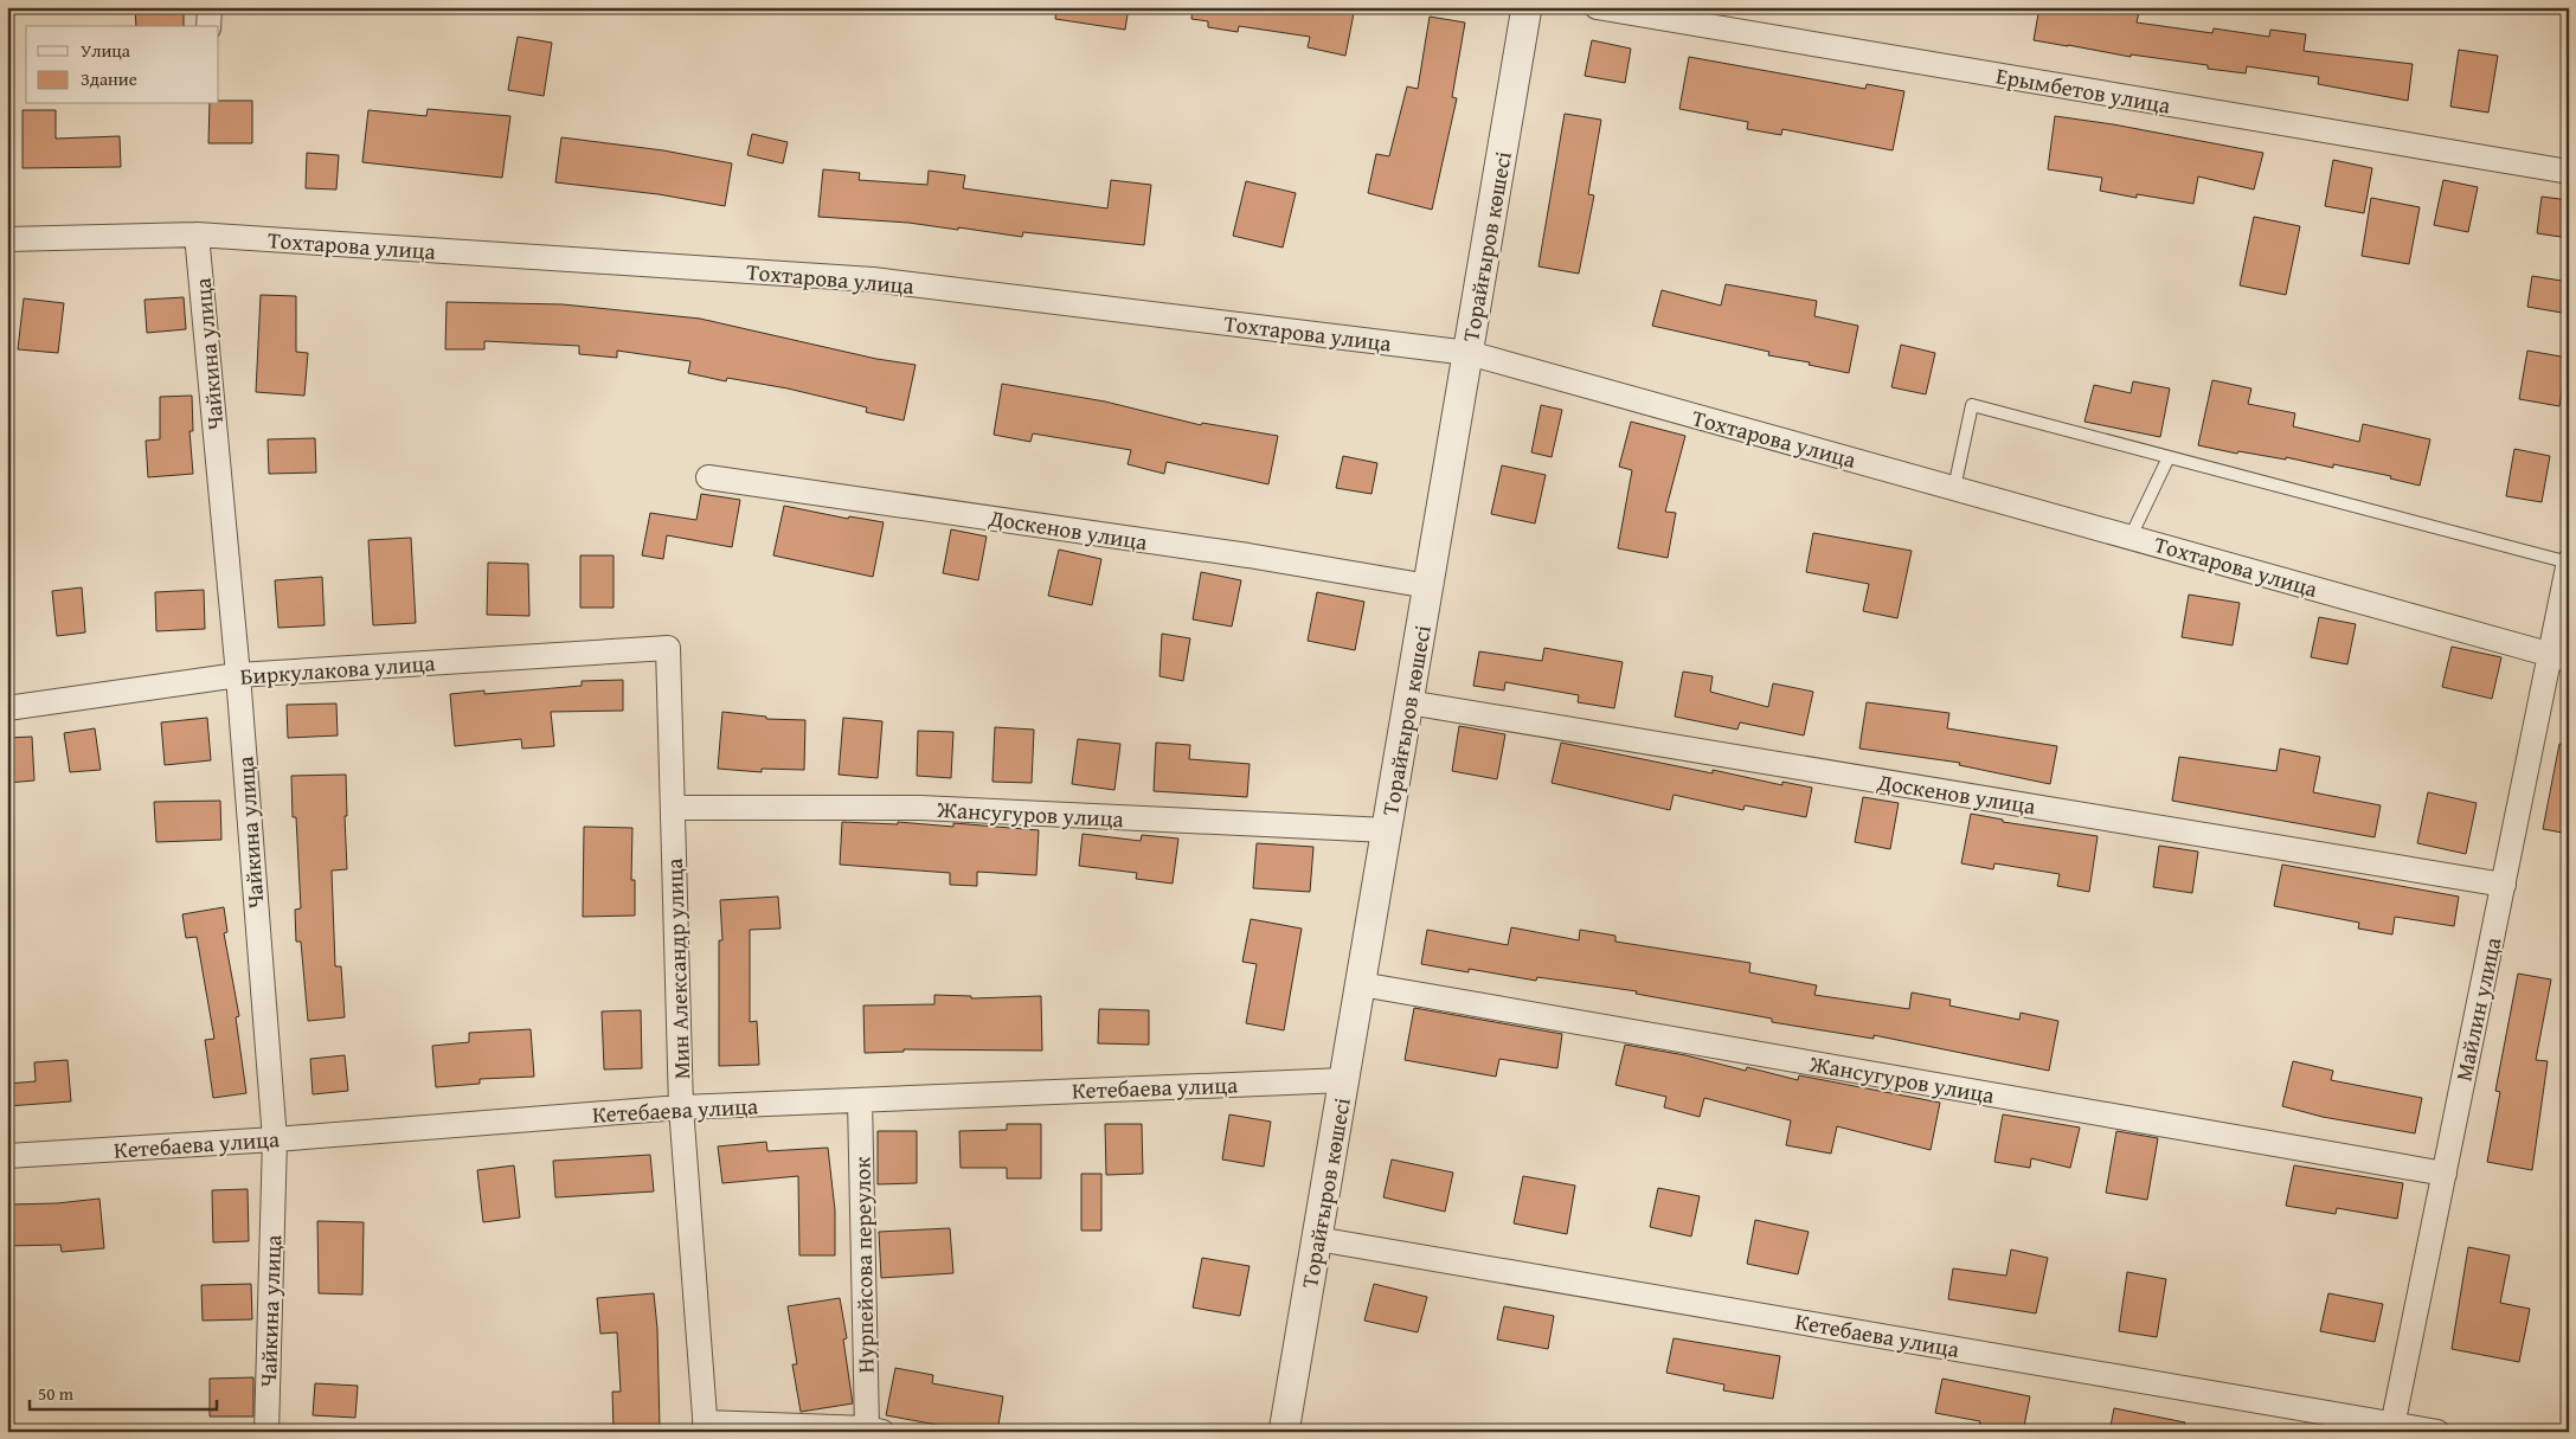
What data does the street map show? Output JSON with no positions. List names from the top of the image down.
{
  "streets": {
    "street": [
      "Ерымбетов улица",
      "Тохтарова улица",
      "Торайғыров көшесі",
      "Чайкина улица",
      "Доскенов улица",
      "Биркулакова улица",
      "Жансугуров улица",
      "Мин Александр улица",
      "Майлин улица",
      "Кетебаева улица",
      "Нурпейсова переулок"
    ]
  },
  "crossings": [
    ["Тохтарова улица", "Торайғыров көшесі"],
    ["Тохтарова улица", "Чайкина улица"],
    ["Тохтарова улица", "Майлин улица"],
    ["Торайғыров көшесі", "Доскенов улица"],
    ["Торайғыров көшесі", "Жансугуров улица"],
    ["Торайғыров көшесі", "Кетебаева улица"],
    ["Чайкина улица", "Биркулакова улица"],
    ["Чайкина улица", "Кетебаева улица"],
    ["Доскенов улица", "Майлин улица"],
    ["Биркулакова улица", "Мин Александр улица"],
    ["Жансугуров улица", "Мин Александр улица"],
    ["Жансугуров улица", "Майлин улица"],
    ["Мин Александр улица", "Кетебаева улица"],
    ["Майлин улица", "Кетебаева улица"],
    ["Кетебаева улица", "Нурпейсова переулок"]
  ],
  "legend": ["Улица", "Здание"],
  "scale_bar": "50 m"
}
